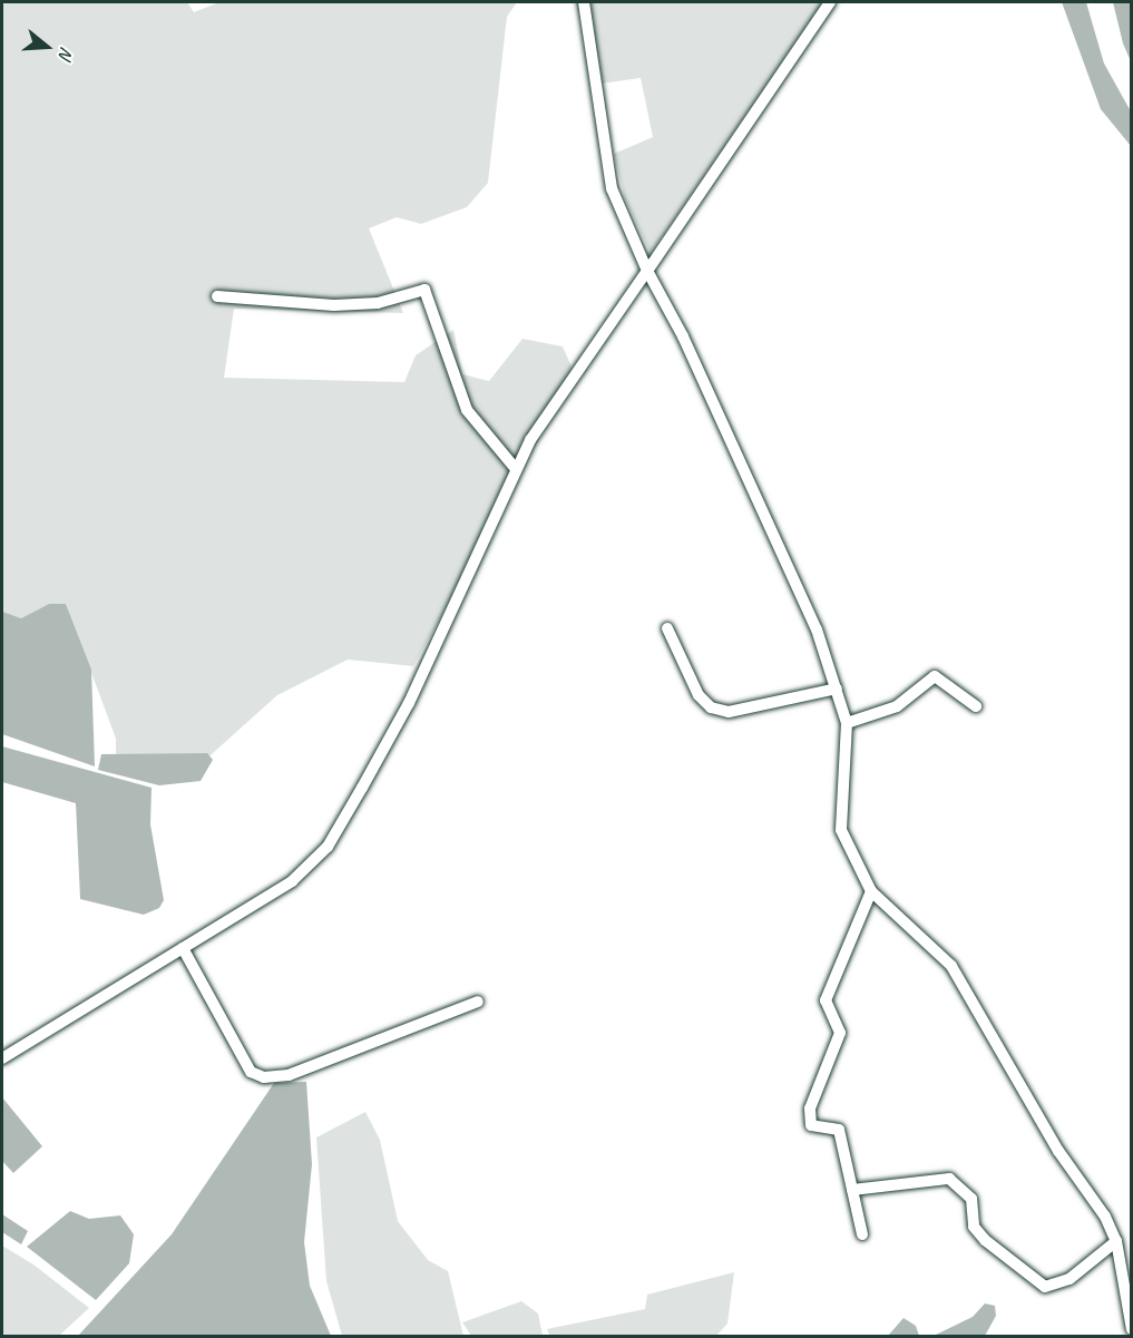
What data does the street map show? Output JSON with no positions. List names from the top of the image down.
{
  "north": "right"
}
